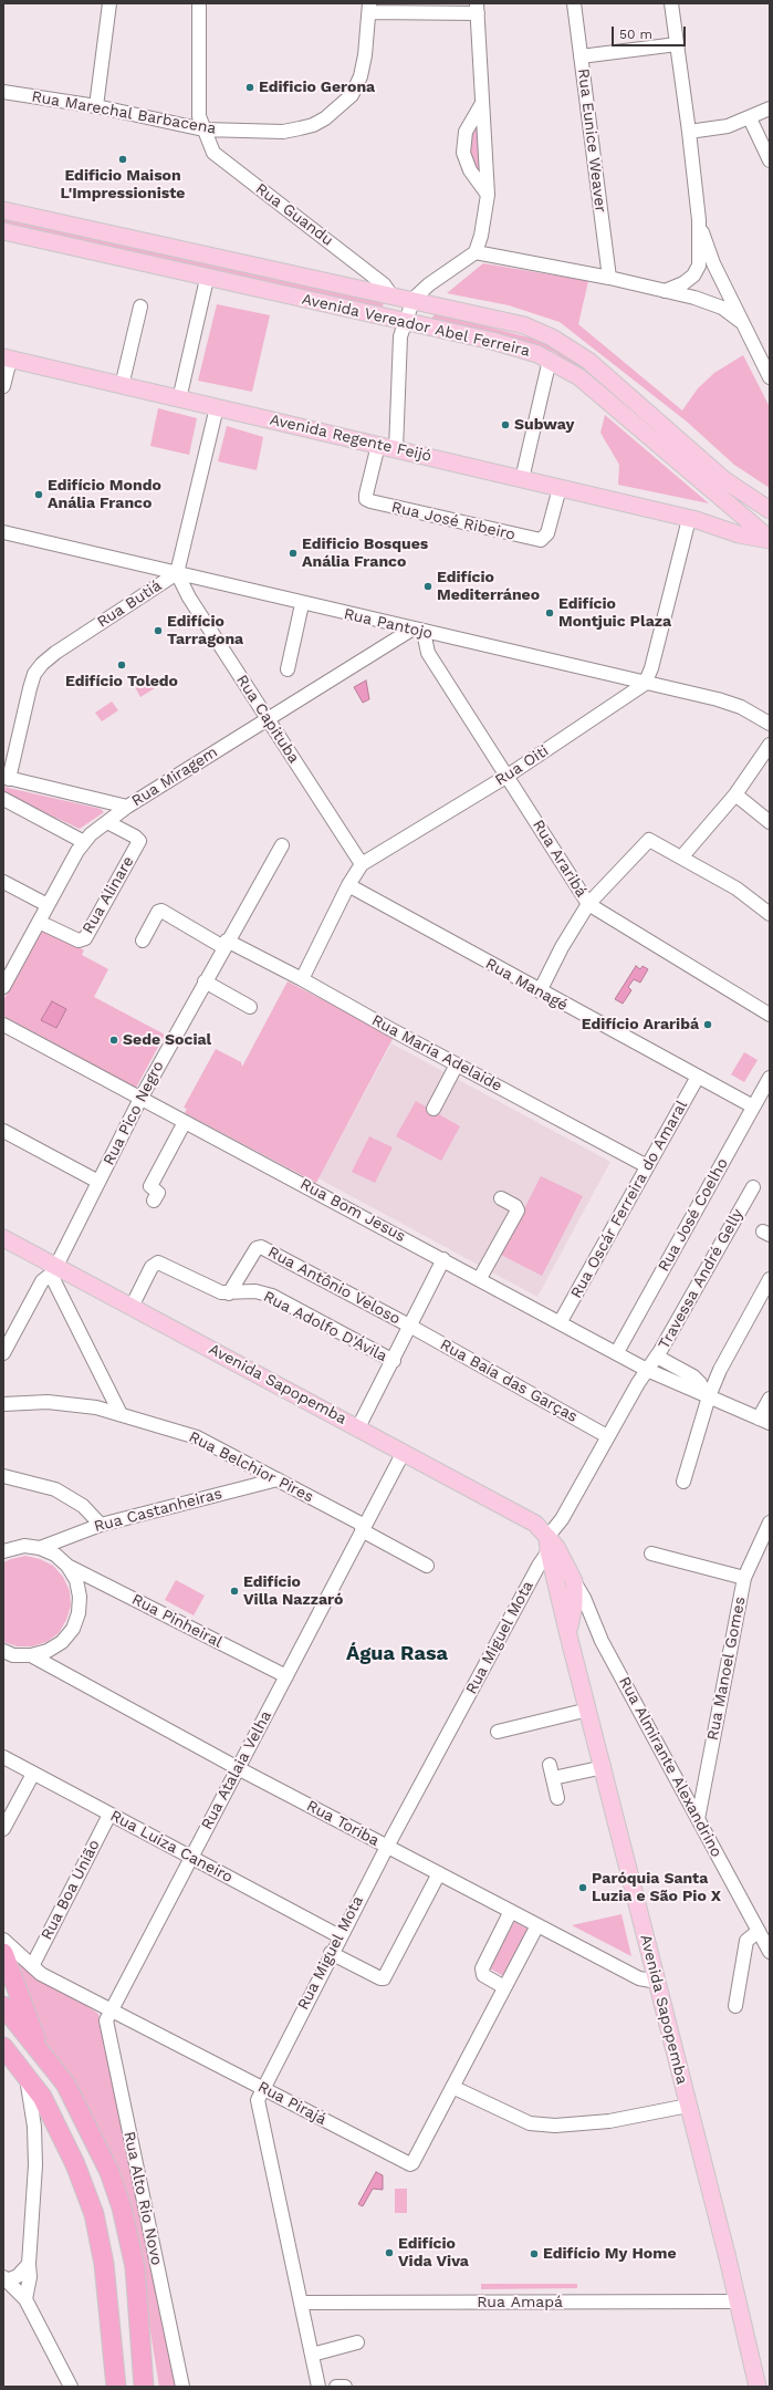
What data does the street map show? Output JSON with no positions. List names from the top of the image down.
{
  "streets": {
    "main road": ["Avenida Vereador Abel Ferreira", "Avenida Regente Feijó", "Avenida Sapopemba"],
    "street": [
      "Rua Marechal Barbacena",
      "Rua Eunice Weaver",
      "Rua Guandu",
      "Rua José Ribeiro",
      "Rua Butiá",
      "Rua Pantojo",
      "Rua Capituba",
      "Rua Oiti",
      "Rua Miragem",
      "Rua Araribá",
      "Rua Alinare",
      "Rua Managé",
      "Rua Maria Adelaide",
      "Rua Pico Negro",
      "Rua Oscár Ferreira do Amaral",
      "Rua Bom Jesus",
      "Rua José Coelho",
      "Travessa André Gelly",
      "Rua Antônio Veloso",
      "Rua Adolfo D'Ávila",
      "Rua Baía das Garças",
      "Rua Belchior Pires",
      "Rua Castanheiras",
      "Rua Pinheiral",
      "Rua Miguel Mota",
      "Rua Manoel Gomes",
      "Rua Almirante Alexandrino",
      "Rua Atalaia Velha",
      "Rua Toriba",
      "Rua Luiza Caneiro",
      "Rua Boa União",
      "Rua Pirajá",
      "Rua Alto Rio Novo",
      "Rua Amapá"
    ]
  },
  "crossings": [
    ["Rua Marechal Barbacena", "Rua Guandu"],
    ["Rua Guandu", "Avenida Vereador Abel Ferreira"],
    ["Avenida Vereador Abel Ferreira", "Avenida Regente Feijó"],
    ["Avenida Regente Feijó", "Rua José Ribeiro"],
    ["Avenida Regente Feijó", "Rua Butiá"],
    ["Rua Butiá", "Rua Pantojo"],
    ["Rua Butiá", "Rua Capituba"],
    ["Rua Pantojo", "Rua Capituba"],
    ["Rua Pantojo", "Rua Oiti"],
    ["Rua Pantojo", "Rua Miragem"],
    ["Rua Pantojo", "Rua Araribá"],
    ["Rua Capituba", "Rua Oiti"],
    ["Rua Capituba", "Rua Miragem"],
    ["Rua Oiti", "Rua Araribá"],
    ["Rua Oiti", "Rua Managé"],
    ["Rua Oiti", "Rua Maria Adelaide"],
    ["Rua Miragem", "Rua Araribá"],
    ["Rua Miragem", "Rua Alinare"],
    ["Rua Managé", "Rua Oscár Ferreira do Amaral"],
    ["Rua Managé", "Rua José Coelho"],
    ["Rua Maria Adelaide", "Rua Pico Negro"],
    ["Rua Maria Adelaide", "Rua Oscár Ferreira do Amaral"],
    ["Rua Pico Negro", "Rua Bom Jesus"],
    ["Rua Pico Negro", "Avenida Sapopemba"],
    ["Rua Oscár Ferreira do Amaral", "Rua Bom Jesus"],
    ["Rua Bom Jesus", "Rua José Coelho"],
    ["Rua Bom Jesus", "Travessa André Gelly"],
    ["Rua Bom Jesus", "Rua Miguel Mota"],
    ["Travessa André Gelly", "Rua Miguel Mota"],
    ["Rua Antônio Veloso", "Rua Adolfo D'Ávila"],
    ["Rua Antônio Veloso", "Rua Baía das Garças"],
    ["Rua Adolfo D'Ávila", "Avenida Sapopemba"],
    ["Rua Baía das Garças", "Rua Miguel Mota"],
    ["Avenida Sapopemba", "Rua Miguel Mota"],
    ["Avenida Sapopemba", "Rua Almirante Alexandrino"],
    ["Avenida Sapopemba", "Rua Atalaia Velha"],
    ["Avenida Sapopemba", "Rua Toriba"],
    ["Avenida Sapopemba", "Rua Amapá"],
    ["Rua Belchior Pires", "Rua Castanheiras"],
    ["Rua Belchior Pires", "Rua Atalaia Velha"],
    ["Rua Castanheiras", "Rua Pinheiral"],
    ["Rua Pinheiral", "Rua Atalaia Velha"],
    ["Rua Miguel Mota", "Rua Toriba"],
    ["Rua Miguel Mota", "Rua Luiza Caneiro"],
    ["Rua Miguel Mota", "Rua Pirajá"],
    ["Rua Miguel Mota", "Rua Amapá"],
    ["Rua Manoel Gomes", "Rua Almirante Alexandrino"],
    ["Rua Atalaia Velha", "Rua Toriba"],
    ["Rua Atalaia Velha", "Rua Luiza Caneiro"],
    ["Rua Atalaia Velha", "Rua Pirajá"],
    ["Rua Atalaia Velha", "Rua Alto Rio Novo"],
    ["Rua Toriba", "Rua Pirajá"],
    ["Rua Luiza Caneiro", "Rua Boa União"],
    ["Rua Boa União", "Rua Pirajá"],
    ["Rua Pirajá", "Rua Alto Rio Novo"]
  ],
  "districts": ["Água Rasa"],
  "places": [
    "Edificio Gerona",
    "Edificio Maison L'Impressioniste",
    "Subway",
    "Edifício Mondo Anália Franco",
    "Edificio Bosques Anália Franco",
    "Edifício Mediterráneo",
    "Edifício Montjuic Plaza",
    "Edifício Tarragona",
    "Edifício Toledo",
    "Edifício Araribá",
    "Sede Social",
    "Edifício Villa Nazzaró",
    "Paróquia Santa Luzia e São Pio X",
    "Edifício Vida Viva",
    "Edifício My Home"
  ],
  "scale_bar": "50 m"
}
